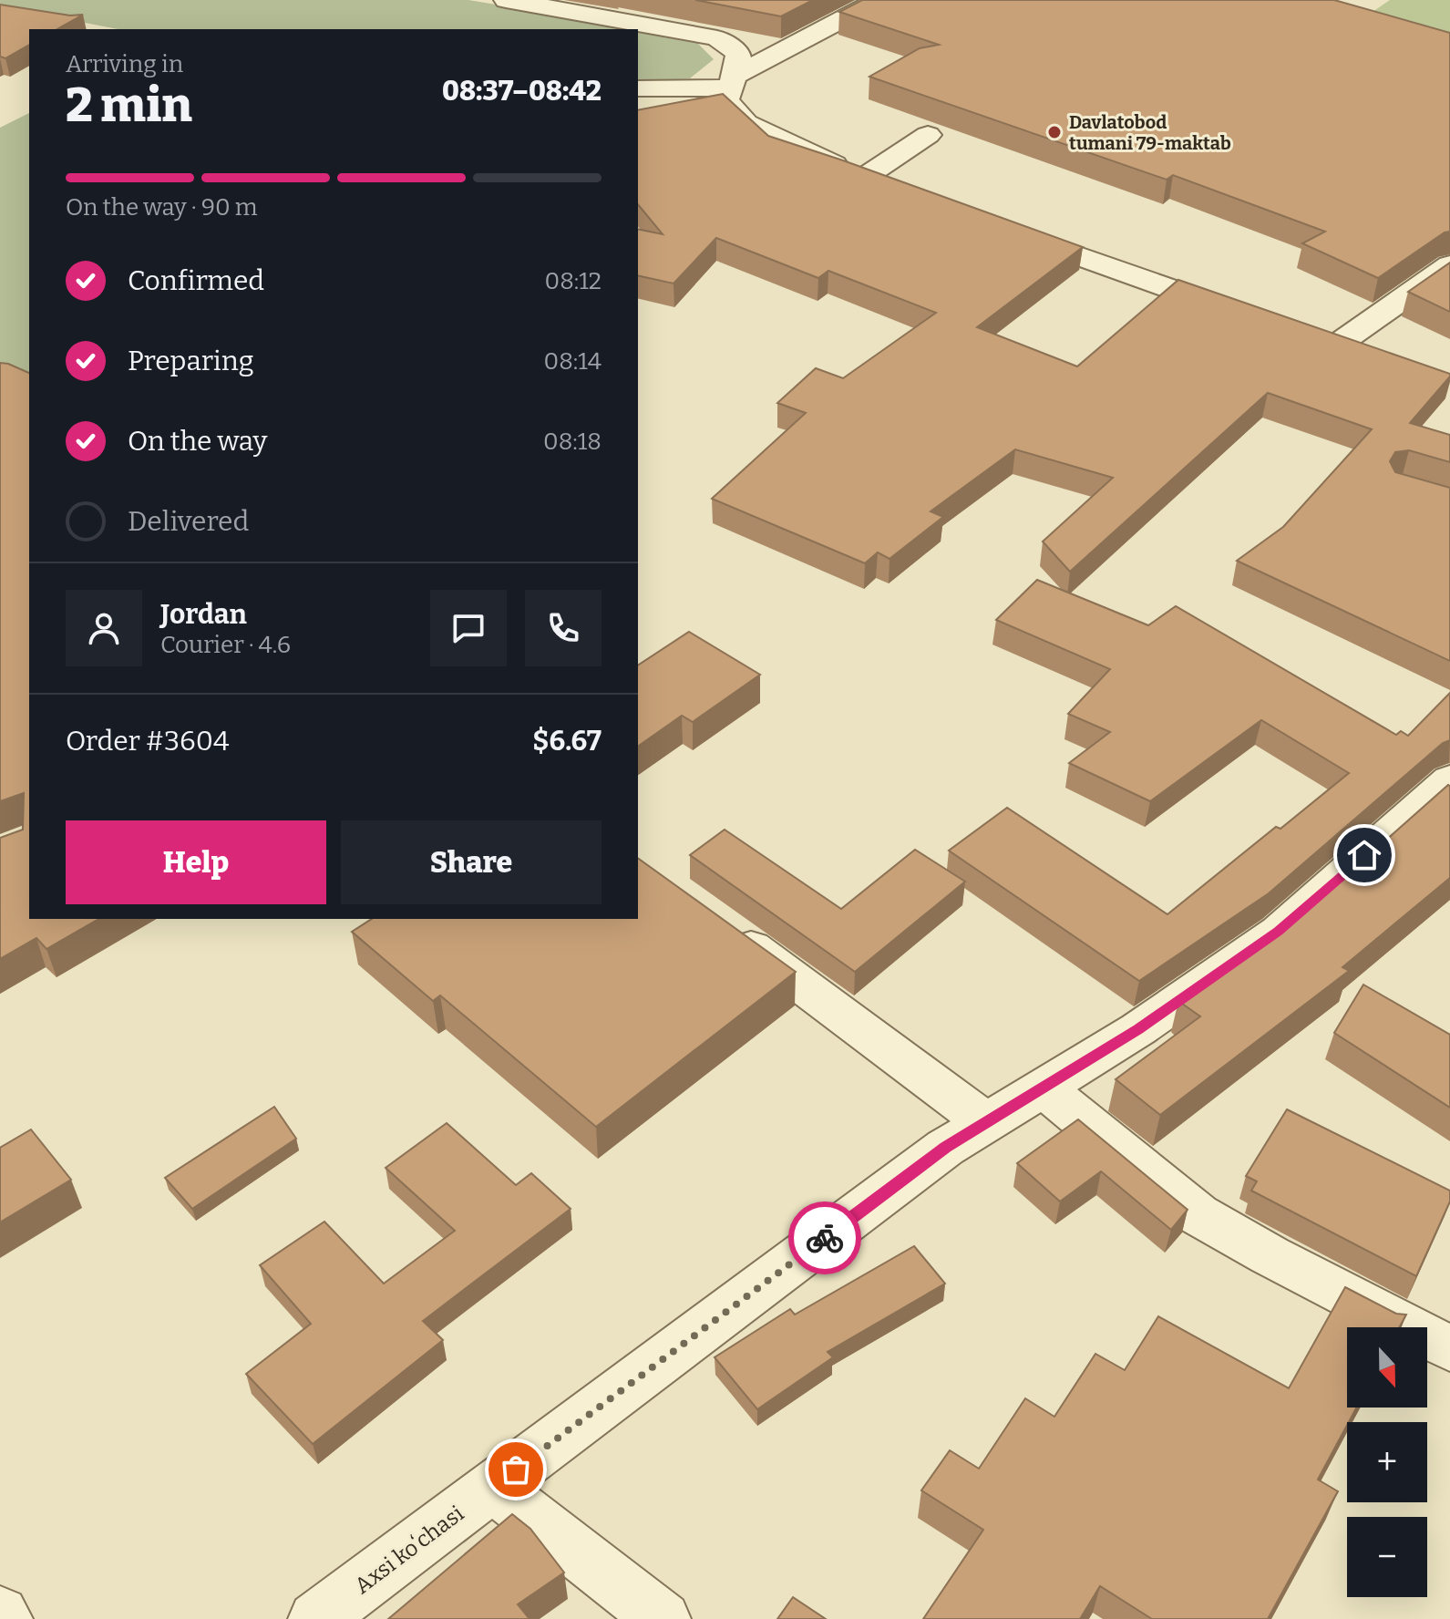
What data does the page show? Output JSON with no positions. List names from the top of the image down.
{
  "streets": {
    "street": ["Axsi koʻchasi"]
  },
  "places": ["Davlatobod tumani 79-maktab"],
  "north": "bottom",
  "page": {
    "heading": ["2 min", "Arriving in", "08:37–08:42"],
    "panel": [
      "Jordan",
      "Courier · 4.6",
      "Order #3604",
      "$6.67"
    ],
    "bar": "On the way · 90 m",
    "list": [
      ["Confirmed", "08:12"],
      ["Preparing", "08:14"],
      ["On the way", "08:18"],
      "Delivered"
    ],
    "buttons": ["Help", "Share"],
    "map_buttons": ["+", "−"]
  }
}
